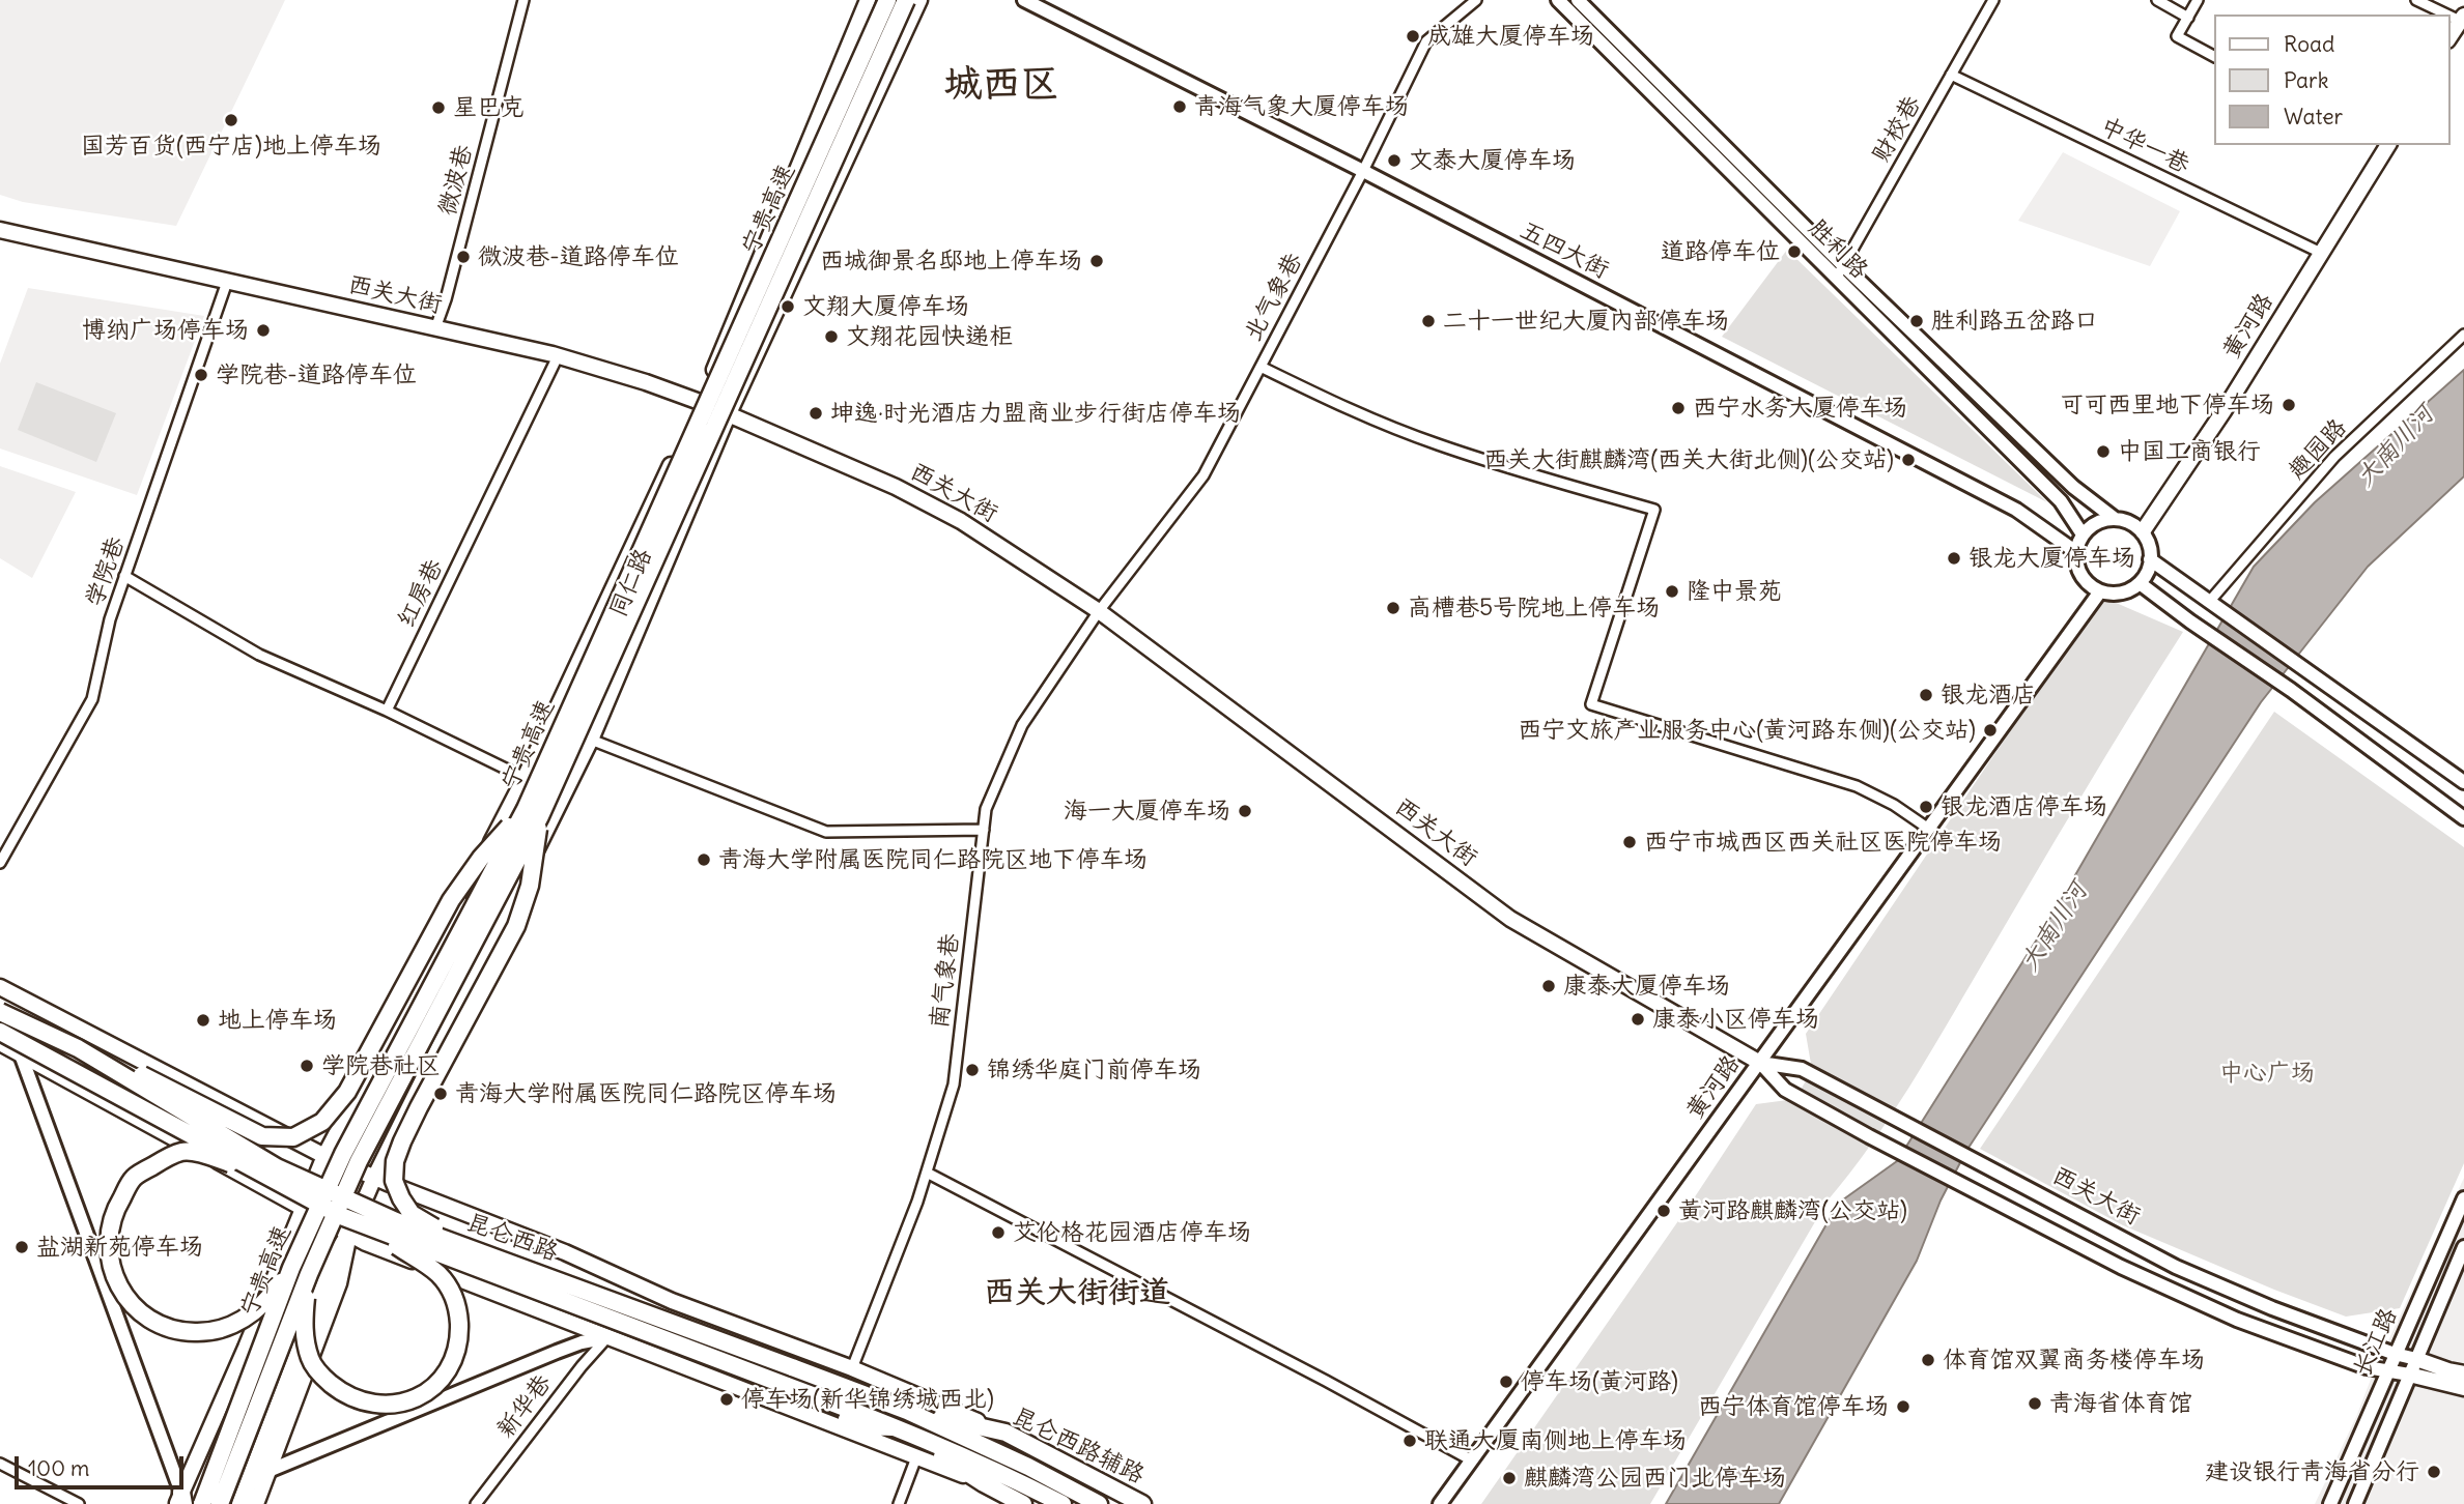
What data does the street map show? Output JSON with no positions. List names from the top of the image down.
{
  "streets": {
    "highway": ["宁贵高速", "昆仑西路", "昆仑西路辅路"],
    "main road": [
      "胜利路",
      "五四大街",
      "西关大街",
      "黄河路",
      "同仁路",
      "长江路"
    ],
    "street": [
      "财校巷",
      "中华一巷",
      "微波巷",
      "北气象巷",
      "趣园路",
      "学院巷",
      "红房巷",
      "南气象巷",
      "新华巷"
    ]
  },
  "crossings": [
    ["财校巷", "中华一巷"],
    ["财校巷", "胜利路"],
    ["中华一巷", "黄河路"],
    ["微波巷", "西关大街"],
    ["胜利路", "五四大街"],
    ["胜利路", "黄河路"],
    ["五四大街", "北气象巷"],
    ["五四大街", "黄河路"],
    ["西关大街", "北气象巷"],
    ["西关大街", "黄河路"],
    ["西关大街", "学院巷"],
    ["西关大街", "同仁路"],
    ["西关大街", "红房巷"],
    ["西关大街", "南气象巷"],
    ["西关大街", "长江路"],
    ["北气象巷", "南气象巷"],
    ["昆仑西路", "昆仑西路辅路"]
  ],
  "districts": ["城西区", "西关大街街道"],
  "water": ["大南川河"],
  "parks": ["中心广场"],
  "places": [
    "成雄大厦停车场",
    "青海气象大厦停车场",
    "星巴克",
    "国芳百货(西宁店)地上停车场",
    "文泰大厦停车场",
    "道路停车位",
    "微波巷-道路停车位",
    "西城御景名邸地上停车场",
    "文翔大厦停车场",
    "二十一世纪大厦内部停车场",
    "胜利路五岔路口",
    "博纳广场停车场",
    "文翔花园快递柜",
    "学院巷-道路停车位",
    "可可西里地下停车场",
    "西宁水务大厦停车场",
    "坤逸·时光酒店力盟商业步行街店停车场",
    "中国工商银行",
    "西关大街麒麟湾(西关大街北侧)(公交站)",
    "银龙大厦停车场",
    "隆中景苑",
    "高槽巷5号院地上停车场",
    "银龙酒店",
    "西宁文旅产业服务中心(黄河路东侧)(公交站)",
    "银龙酒店停车场",
    "海一大厦停车场",
    "西宁市城西区西关社区医院停车场",
    "青海大学附属医院同仁路院区地下停车场",
    "康泰大厦停车场",
    "康泰小区停车场",
    "地上停车场",
    "学院巷社区",
    "锦绣华庭门前停车场",
    "青海大学附属医院同仁路院区停车场",
    "黄河路麒麟湾(公交站)",
    "艾伦格花园酒店停车场",
    "盐湖新苑停车场",
    "体育馆双翼商务楼停车场",
    "停车场(黄河路)",
    "停车场(新华锦绣城西北)",
    "青海省体育馆",
    "西宁体育馆停车场",
    "联通大厦南侧地上停车场",
    "建设银行青海省分行",
    "麒麟湾公园西门北停车场"
  ],
  "legend": ["Road", "Park", "Water"],
  "scale_bar": "100 m"
}
